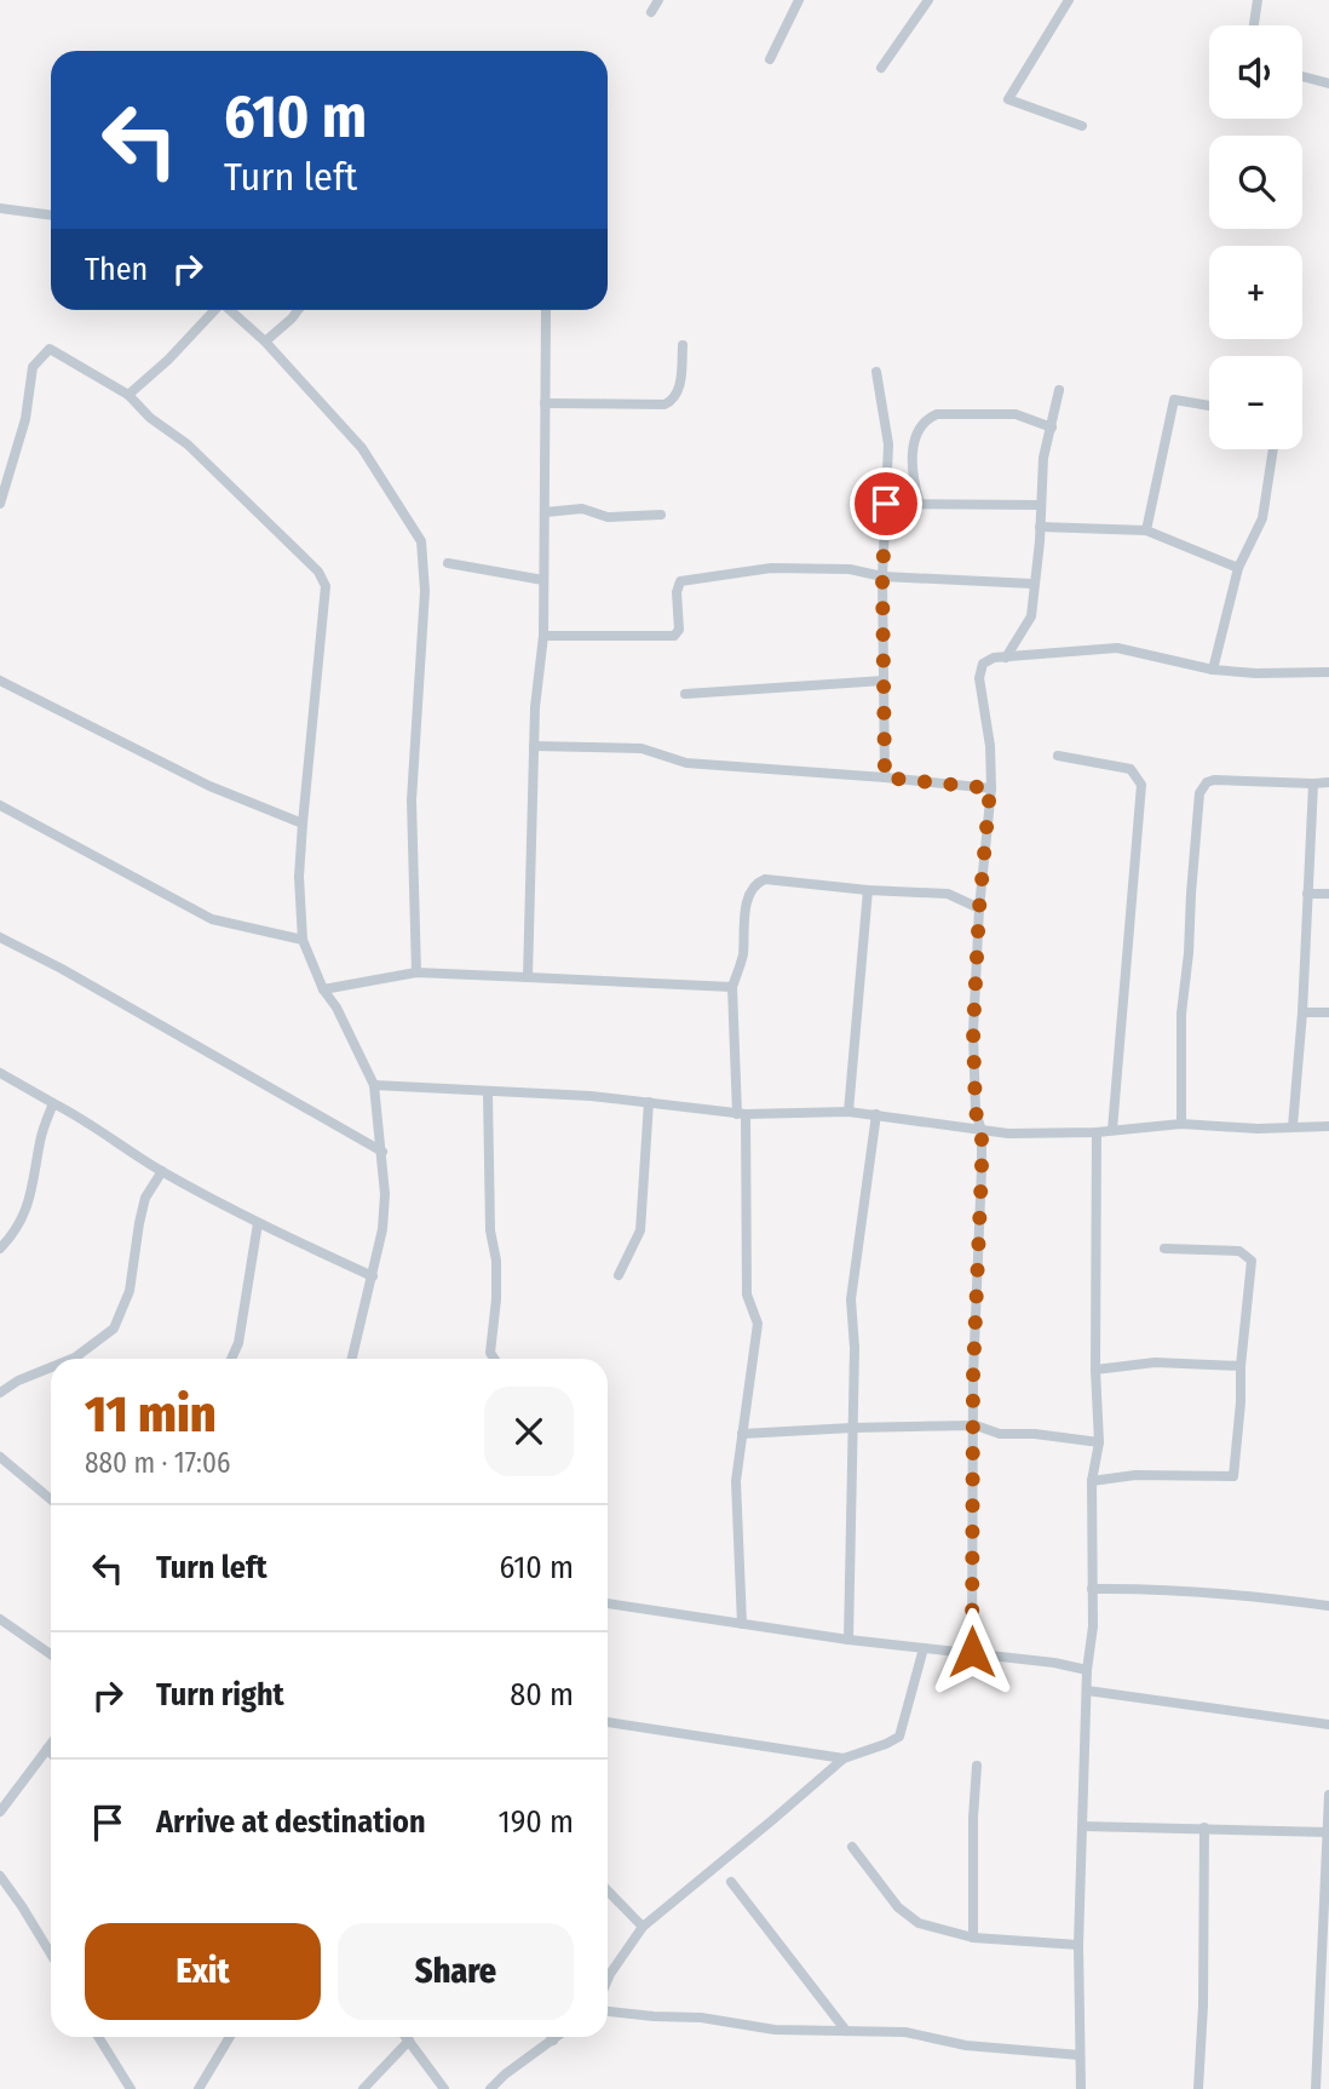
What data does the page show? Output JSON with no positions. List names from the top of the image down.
{
  "page": {
    "map_buttons": ["+", "−"],
    "turn": ["610 m", "Turn left"],
    "then": "Then",
    "heading": ["11 min", "880 m · 17:06"],
    "list": [
      {
        "name": "Turn left",
        "value": "610 m"
      },
      {
        "name": "Turn right",
        "value": "80 m"
      },
      {
        "name": "Arrive at destination",
        "value": "190 m"
      }
    ],
    "buttons": ["Exit", "Share"]
  }
}
